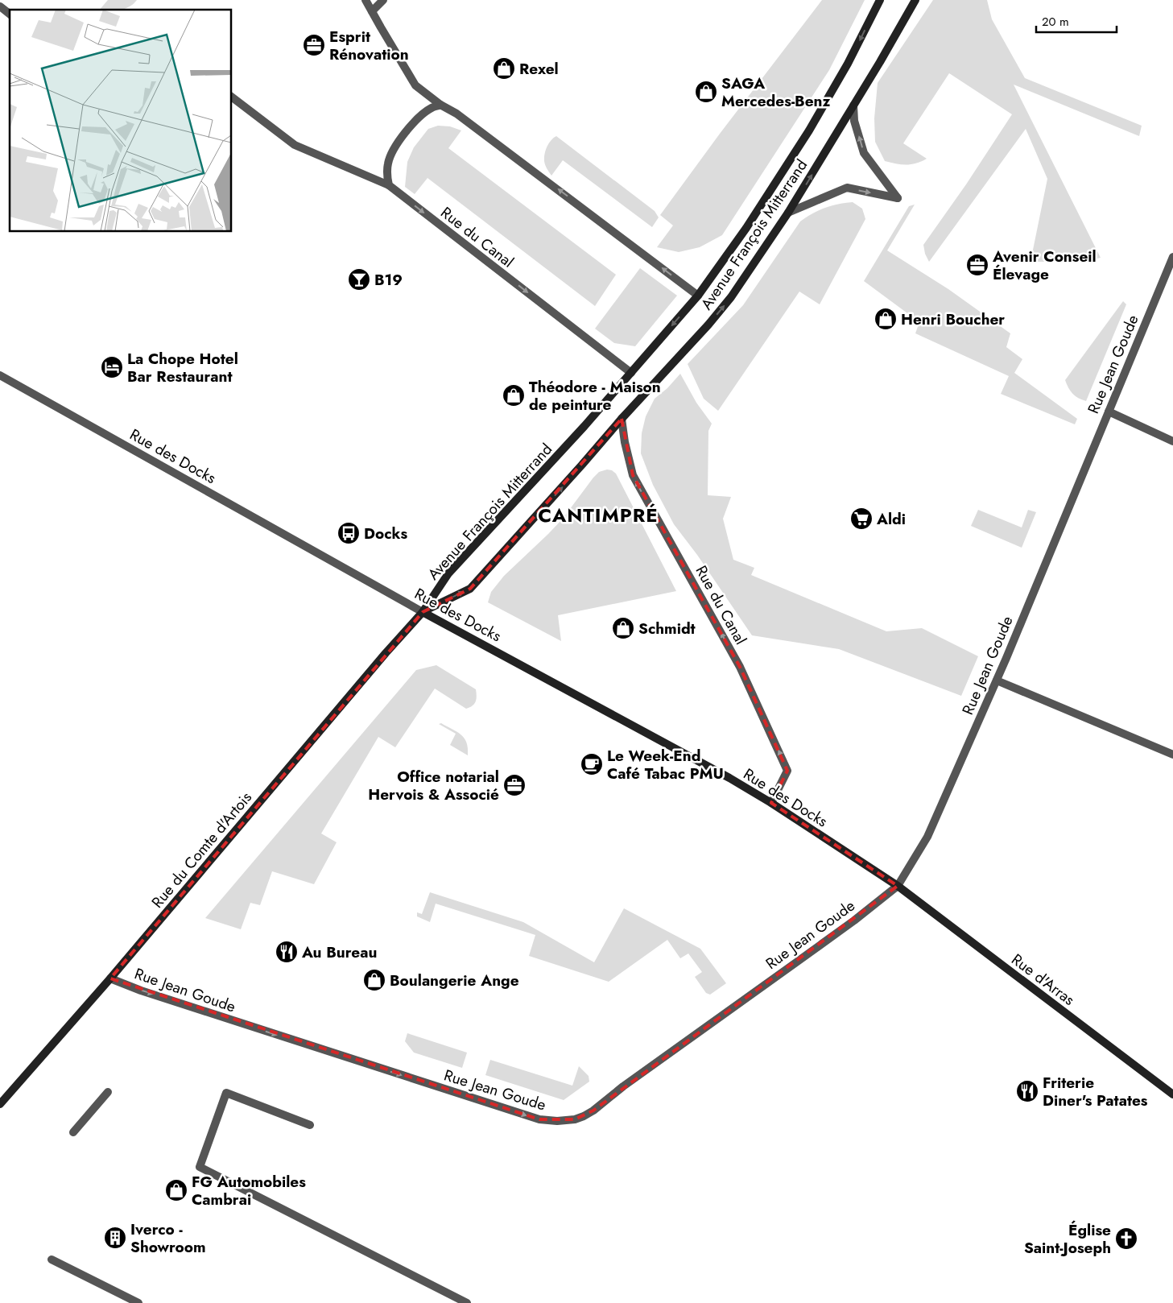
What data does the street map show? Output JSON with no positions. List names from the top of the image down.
{
  "streets": {
    "main road": [
      "Avenue François Mitterrand",
      "Rue des Docks",
      "Rue du Comte d'Artois",
      "Rue d'Arras"
    ],
    "street": ["Rue du Canal", "Rue Jean Goude"]
  },
  "crossings": [
    ["Avenue François Mitterrand", "Rue du Canal"],
    ["Avenue François Mitterrand", "Rue des Docks"],
    ["Avenue François Mitterrand", "Rue du Comte d'Artois"],
    ["Rue du Canal", "Rue des Docks"],
    ["Rue Jean Goude", "Rue des Docks"],
    ["Rue Jean Goude", "Rue du Comte d'Artois"],
    ["Rue Jean Goude", "Rue d'Arras"],
    ["Rue des Docks", "Rue du Comte d'Artois"],
    ["Rue des Docks", "Rue d'Arras"]
  ],
  "one_way": ["Rue Jean Goude"],
  "districts": ["CANTIMPRÉ"],
  "places": {
    "office": ["Esprit Rénovation", "Avenir Conseil Élevage", "Office notarial Hervois & Associé"],
    "shop": [
      "Rexel",
      "SAGA Mercedes-Benz",
      "Henri Boucher",
      "Théodore - Maison de peinture",
      "Schmidt",
      "Boulangerie Ange",
      "FG Automobiles Cambrai"
    ],
    "bar": ["B19"],
    "hotel": ["La Chope Hotel Bar Restaurant"],
    "supermarket": ["Aldi"],
    "bus stop": ["Docks"],
    "cafe": ["Le Week-End Café Tabac PMU"],
    "restaurant": ["Au Bureau", "Friterie Diner's Patates"],
    "building": ["Iverco - Showroom"],
    "church": ["Église Saint-Joseph"]
  },
  "scale_bar": "20 m"
}
